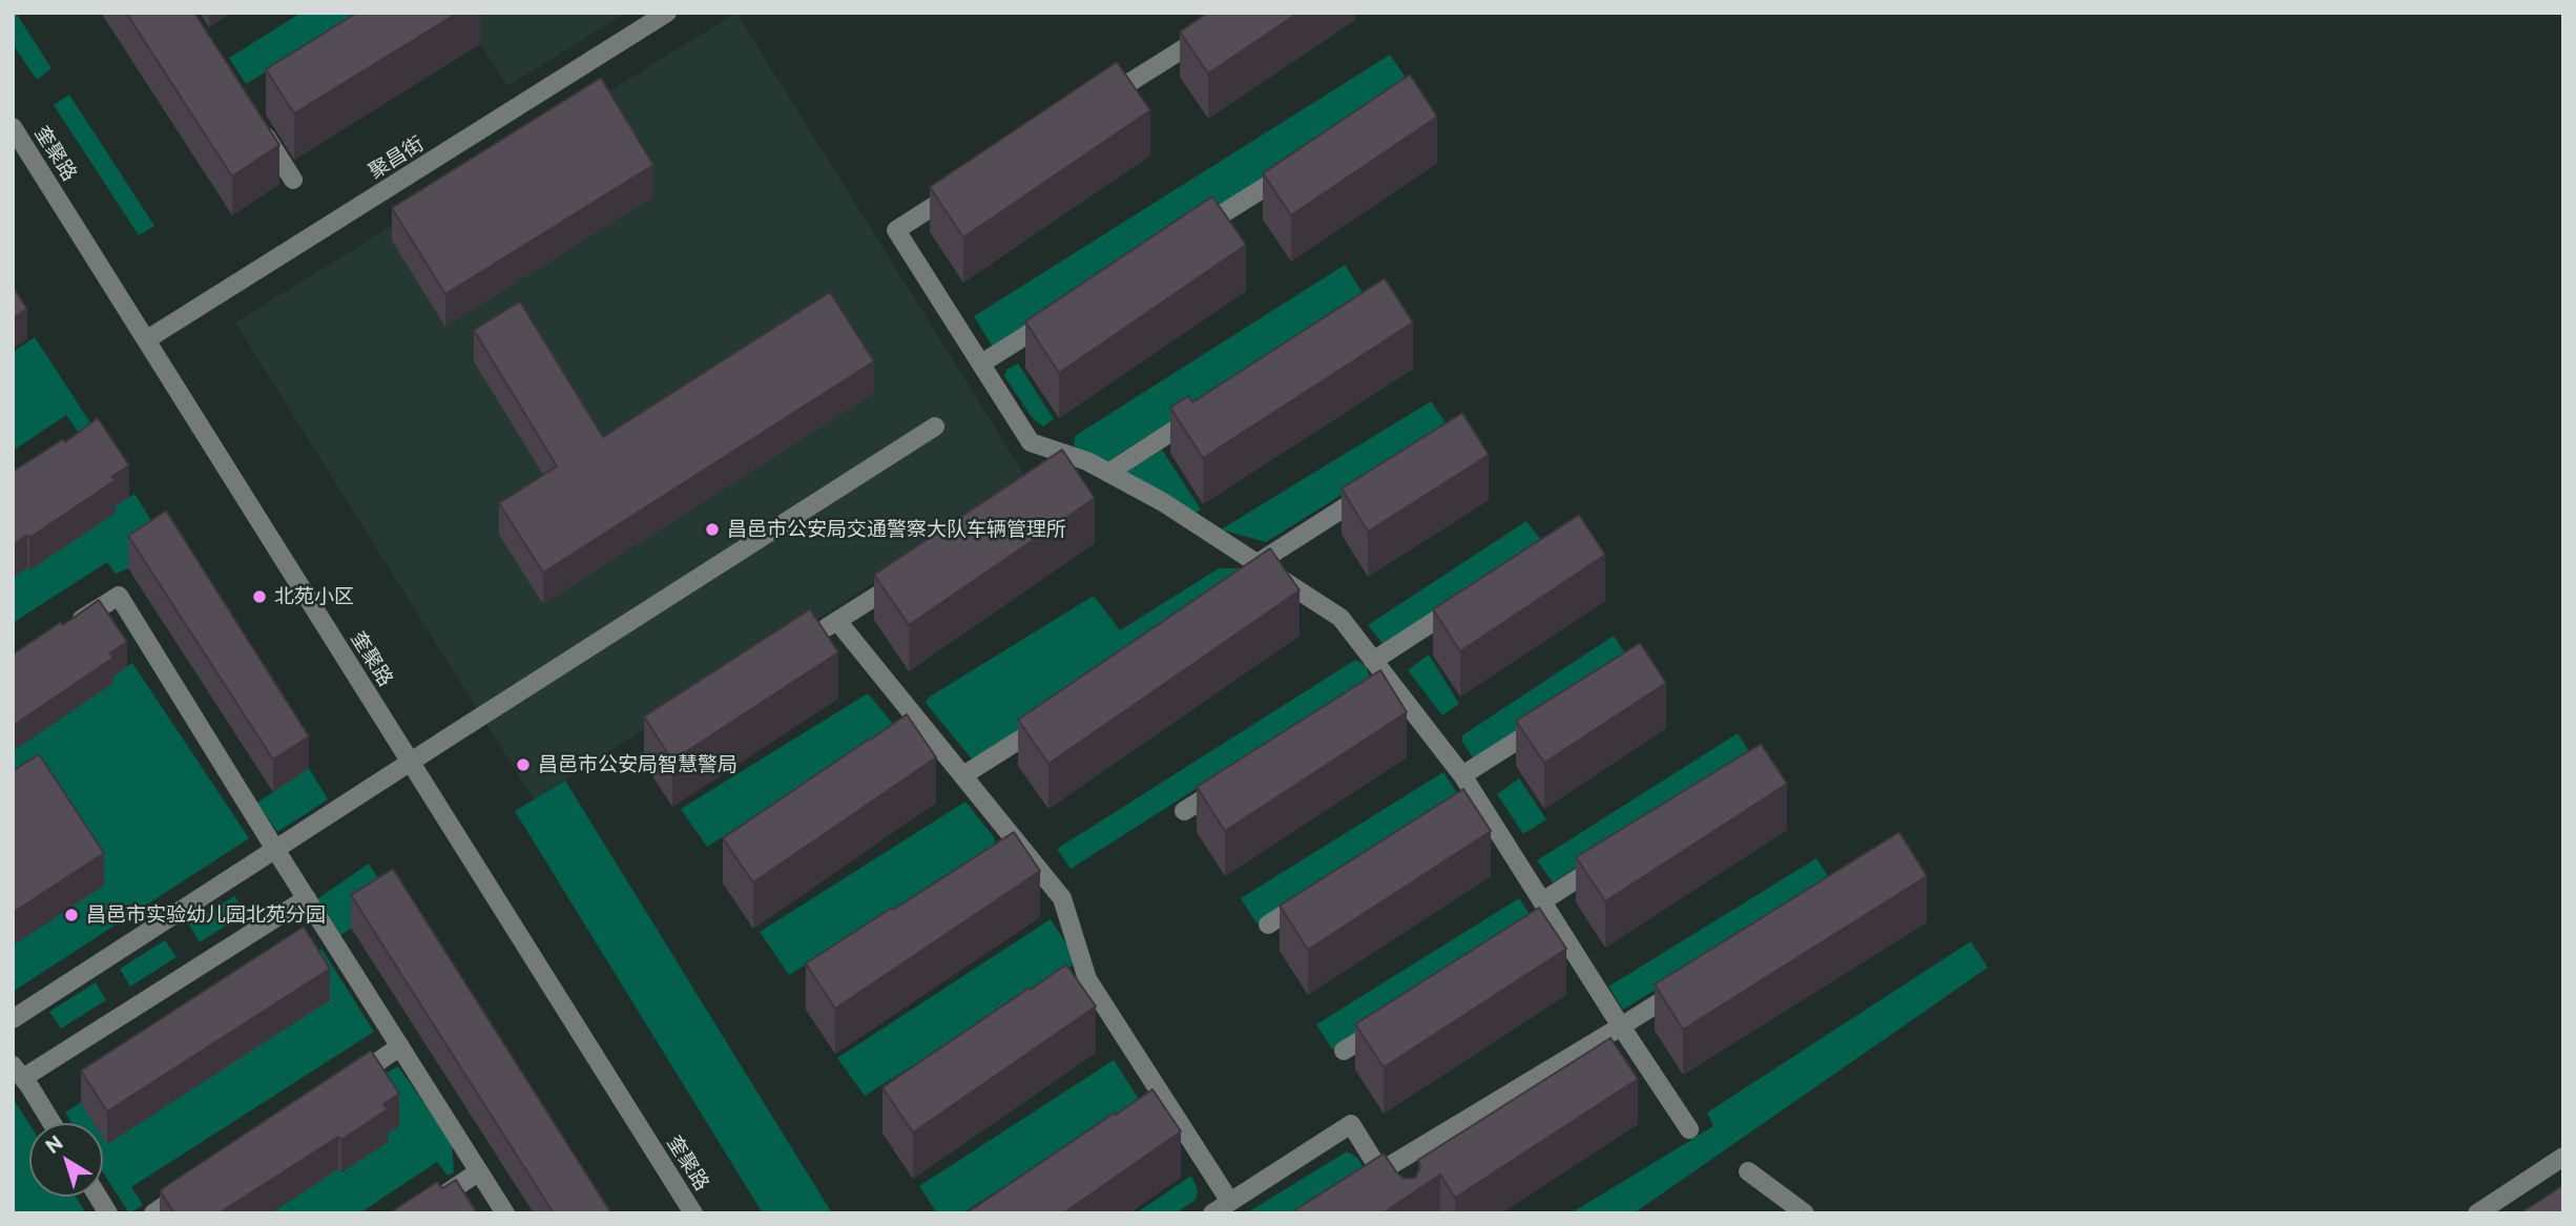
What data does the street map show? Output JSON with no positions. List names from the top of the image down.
{
  "streets": {
    "street": ["奎聚路", "聚昌街"]
  },
  "crossings": [
    ["奎聚路", "聚昌街"]
  ],
  "places": [
    "昌邑市公安局交通警察大队车辆管理所",
    "北苑小区",
    "昌邑市公安局智慧警局",
    "昌邑市实验幼儿园北苑分园"
  ],
  "north": "top left"
}
